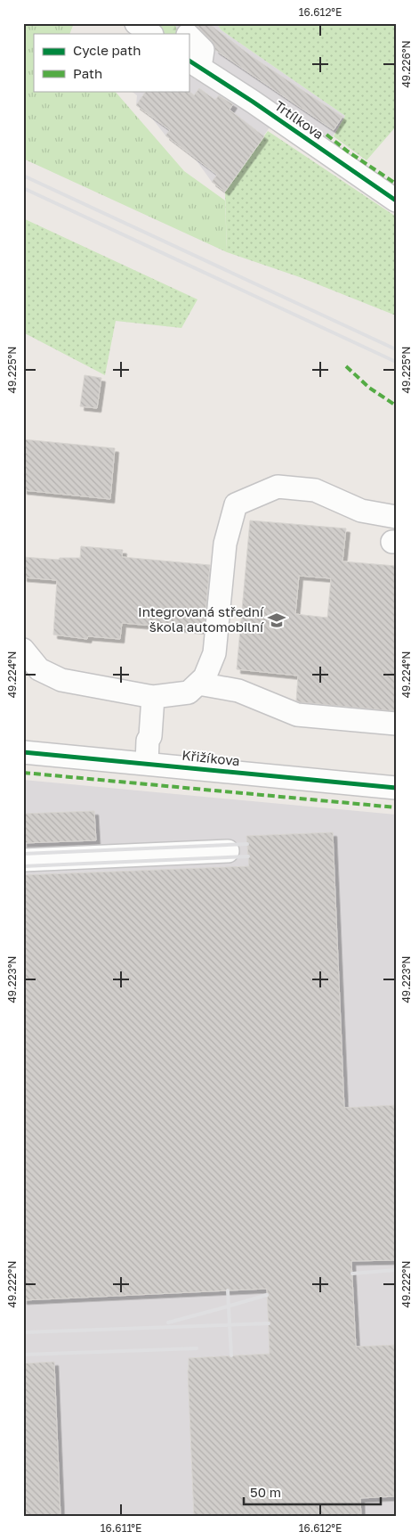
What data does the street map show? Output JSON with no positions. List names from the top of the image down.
{
  "streets": {
    "street": ["Trtílkova", "Křižíkova"]
  },
  "places": {
    "school or university": ["Integrovaná střední škola automobilní"]
  },
  "legend": ["Cycle path", "Path"],
  "scale_bar": "50 m",
  "coordinates": [
    "16.612°E",
    "49.226°N",
    "49.225°N",
    "49.224°N",
    "49.223°N",
    "49.222°N",
    "16.611°E"
  ]
}
